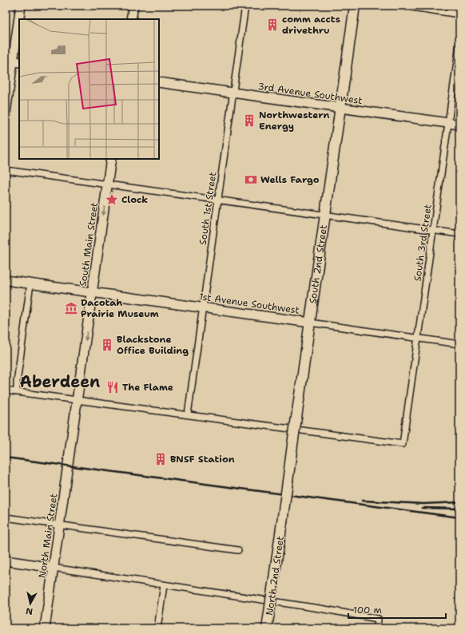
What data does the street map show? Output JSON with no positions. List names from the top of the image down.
{
  "streets": {
    "main road": ["South 2nd Street", "North 2nd Street"],
    "street": [
      "3rd Avenue Southwest",
      "South 1st Street",
      "South 3rd Street",
      "South Main Street",
      "1st Avenue Southwest",
      "North Main Street"
    ]
  },
  "crossings": [
    ["3rd Avenue Southwest", "South 1st Street"],
    ["3rd Avenue Southwest", "South 3rd Street"],
    ["3rd Avenue Southwest", "South 2nd Street"],
    ["South 1st Street", "South 3rd Street"],
    ["South 1st Street", "1st Avenue Southwest"],
    ["South 3rd Street", "1st Avenue Southwest"],
    ["South Main Street", "1st Avenue Southwest"],
    ["South Main Street", "North Main Street"],
    ["South 2nd Street", "1st Avenue Southwest"],
    ["South 2nd Street", "North 2nd Street"]
  ],
  "districts": ["Aberdeen"],
  "places": {
    "building": [
      "comm accts drivethru",
      "Northwestern Energy",
      "Blackstone Office Building",
      "BNSF Station"
    ],
    "bank": ["Wells Fargo"],
    "place": ["Clock"],
    "museum": ["Dacotah Prairie Museum"],
    "restaurant": ["The Flame"]
  },
  "scale_bar": "100 m",
  "north": "bottom"
}
